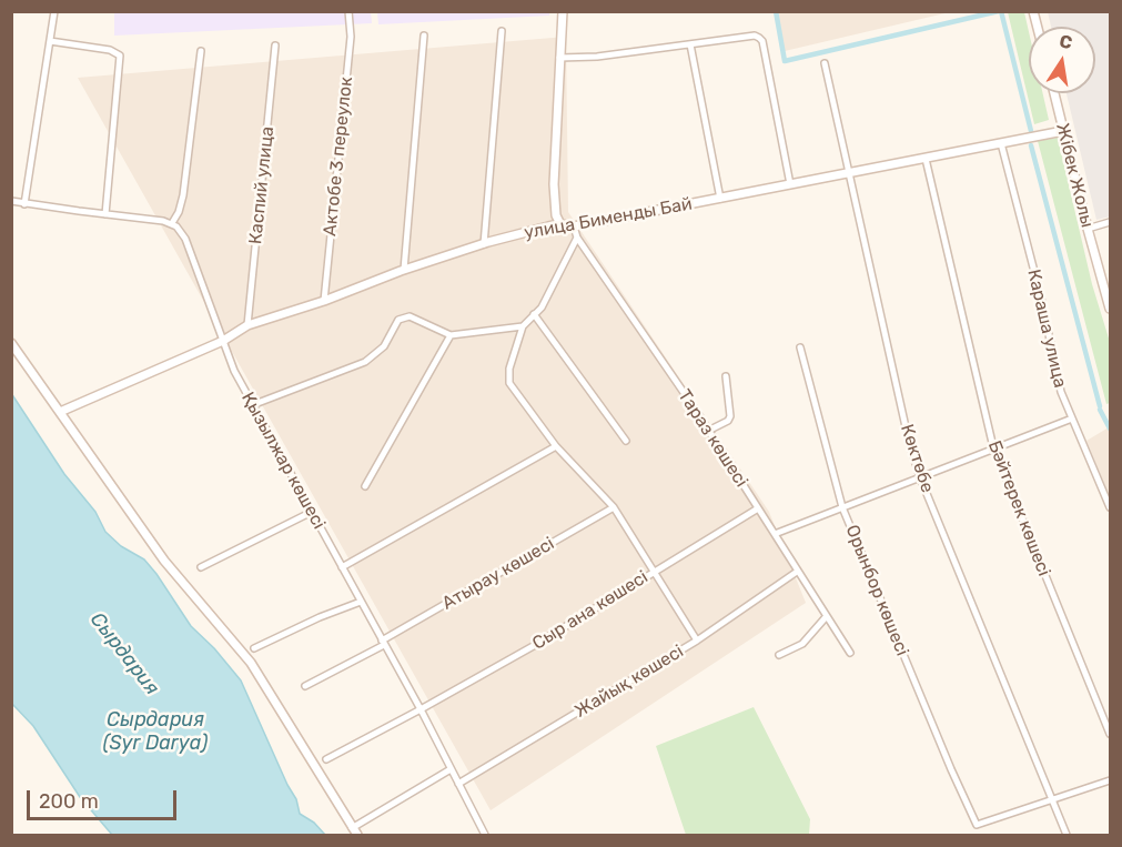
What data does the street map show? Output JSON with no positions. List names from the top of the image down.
{
  "streets": {
    "street": [
      "Актобе 3 переулок",
      "Жібек Жолы",
      "Каспий улица",
      "улица Бименды Бай",
      "Караша улица",
      "Тараз көшесі",
      "Көктөбе",
      "Қызылжар көшесі",
      "Бәйтерек көшесі",
      "Атырау көшесі",
      "Орынбор көшесі",
      "Сыр ана көшесі",
      "Жайық көшесі"
    ]
  },
  "crossings": [
    ["Актобе 3 переулок", "улица Бименды Бай"],
    ["Жібек Жолы", "улица Бименды Бай"],
    ["Каспий улица", "улица Бименды Бай"],
    ["улица Бименды Бай", "Караша улица"],
    ["улица Бименды Бай", "Тараз көшесі"],
    ["улица Бименды Бай", "Көктөбе"],
    ["улица Бименды Бай", "Қызылжар көшесі"],
    ["улица Бименды Бай", "Бәйтерек көшесі"],
    ["Тараз көшесі", "Сыр ана көшесі"],
    ["Тараз көшесі", "Жайық көшесі"],
    ["Көктөбе", "Орынбор көшесі"],
    ["Қызылжар көшесі", "Атырау көшесі"],
    ["Қызылжар көшесі", "Сыр ана көшесі"],
    ["Қызылжар көшесі", "Жайық көшесі"]
  ],
  "water": ["Сырдария", "Сырдария (Syr Darya)"],
  "scale_bar": "200 m",
  "north": "top"
}
